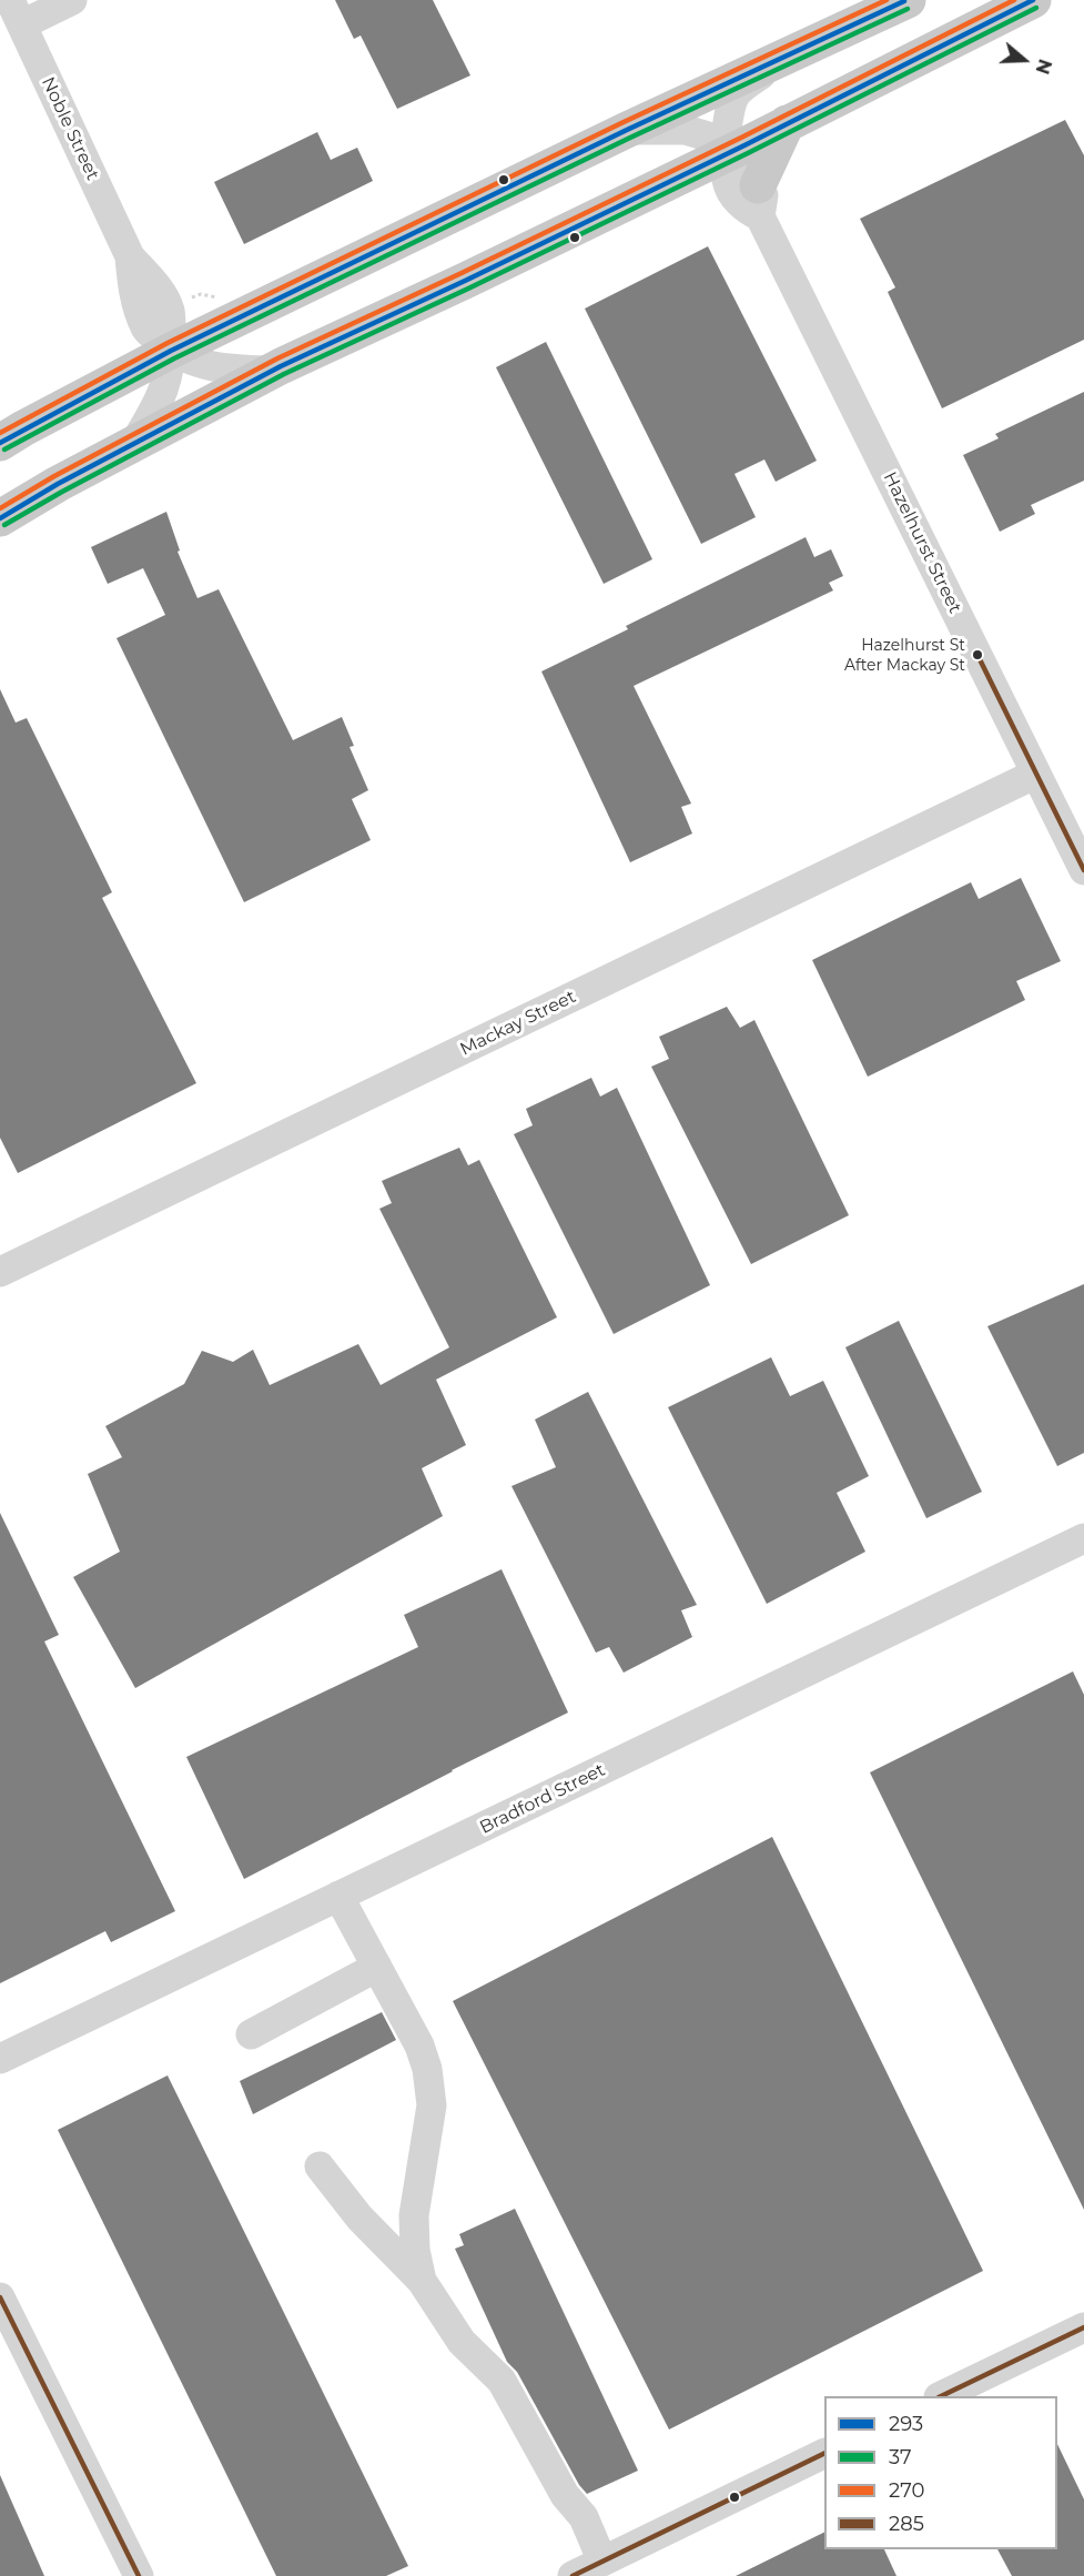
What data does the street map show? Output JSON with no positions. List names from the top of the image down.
{
  "streets": {
    "street": [
      "Noble Street",
      "Hazelhurst Street",
      "Mackay Street",
      "Bradford Street"
    ]
  },
  "crossings": [
    ["Hazelhurst Street", "Mackay Street"]
  ],
  "places": ["Hazelhurst St After Mackay St"],
  "lines": [
    "transit line 293",
    "transit line 270",
    "transit line 37",
    "transit line 285"
  ],
  "legend": [
    "293",
    "37",
    "270",
    "285"
  ],
  "north": "right"
}
